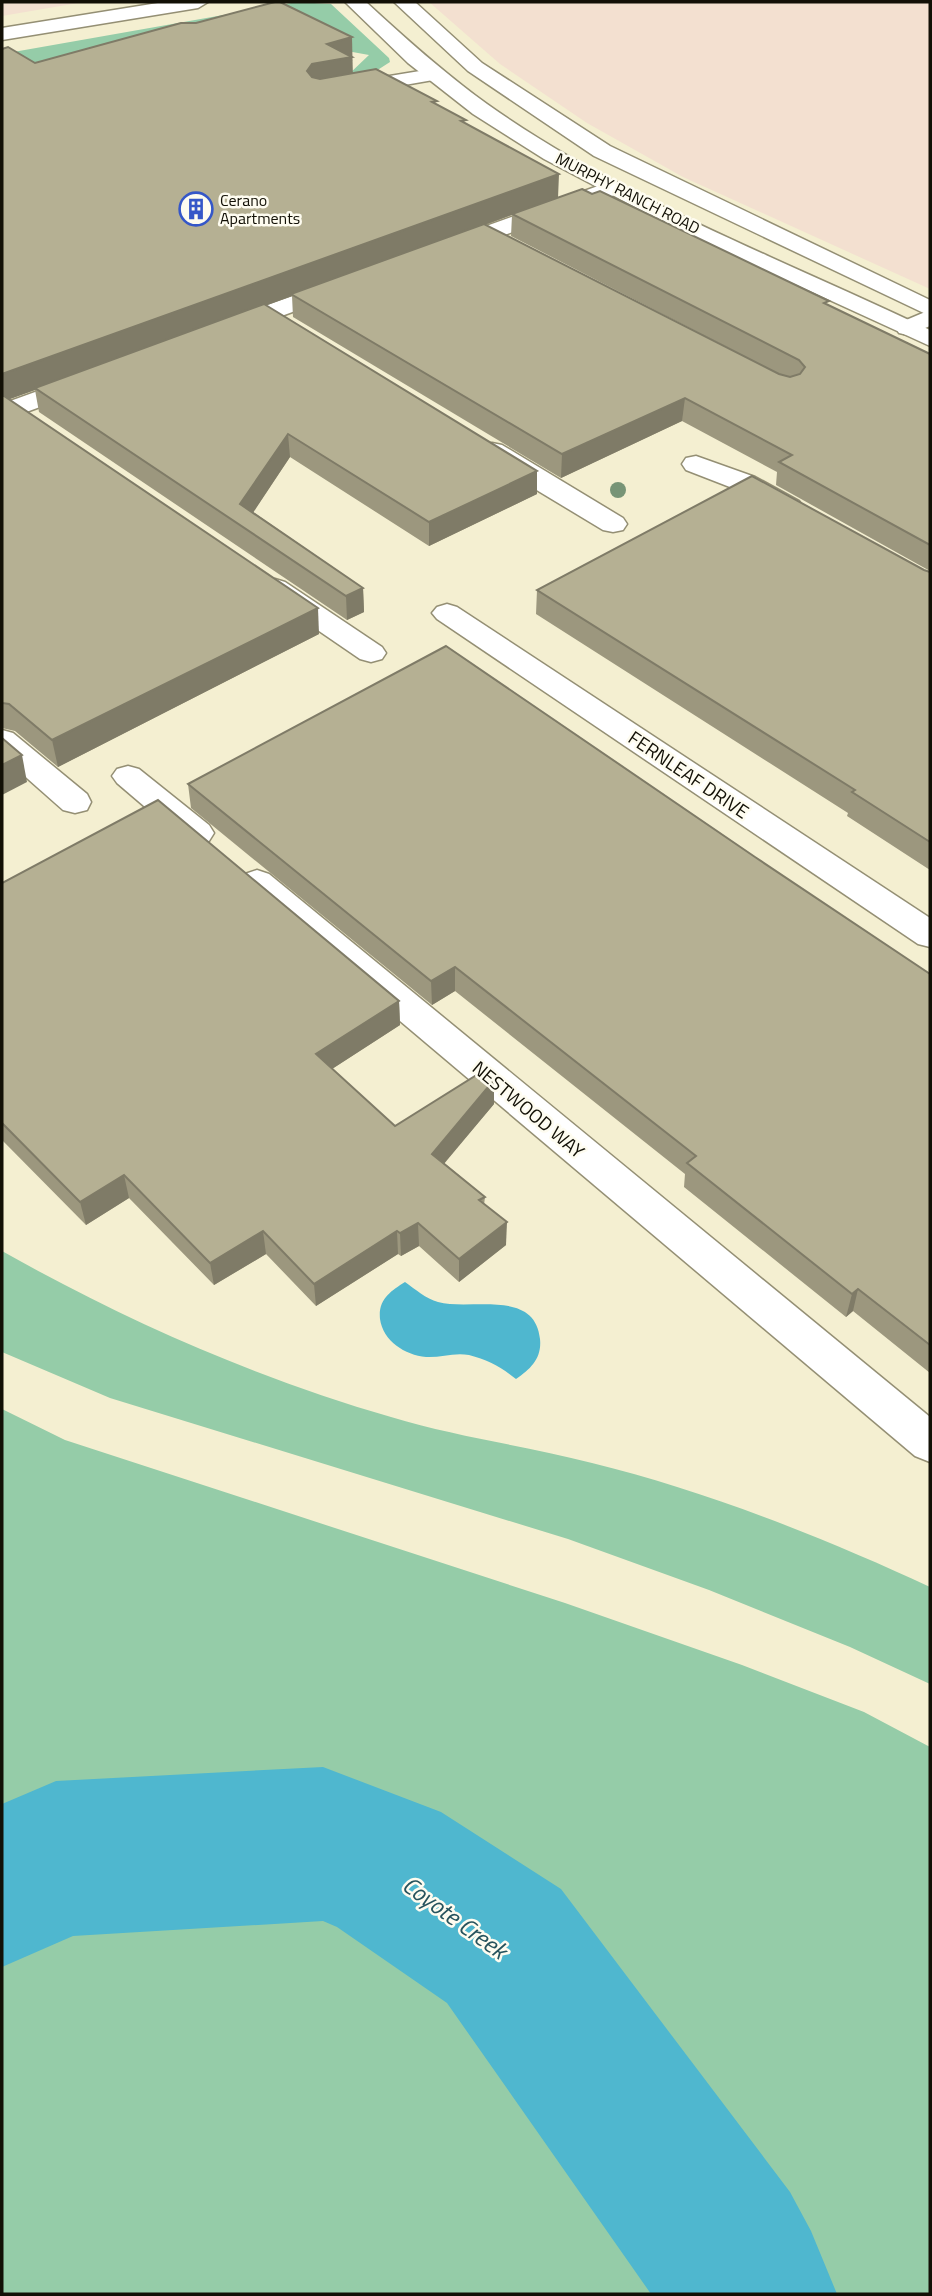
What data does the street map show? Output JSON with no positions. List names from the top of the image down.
{
  "streets": {
    "street": ["MURPHY RANCH ROAD", "FERNLEAF DRIVE", "NESTWOOD WAY"]
  },
  "water": ["Coyote Creek"],
  "places": {
    "building": ["Cerano Apartments"]
  }
}
